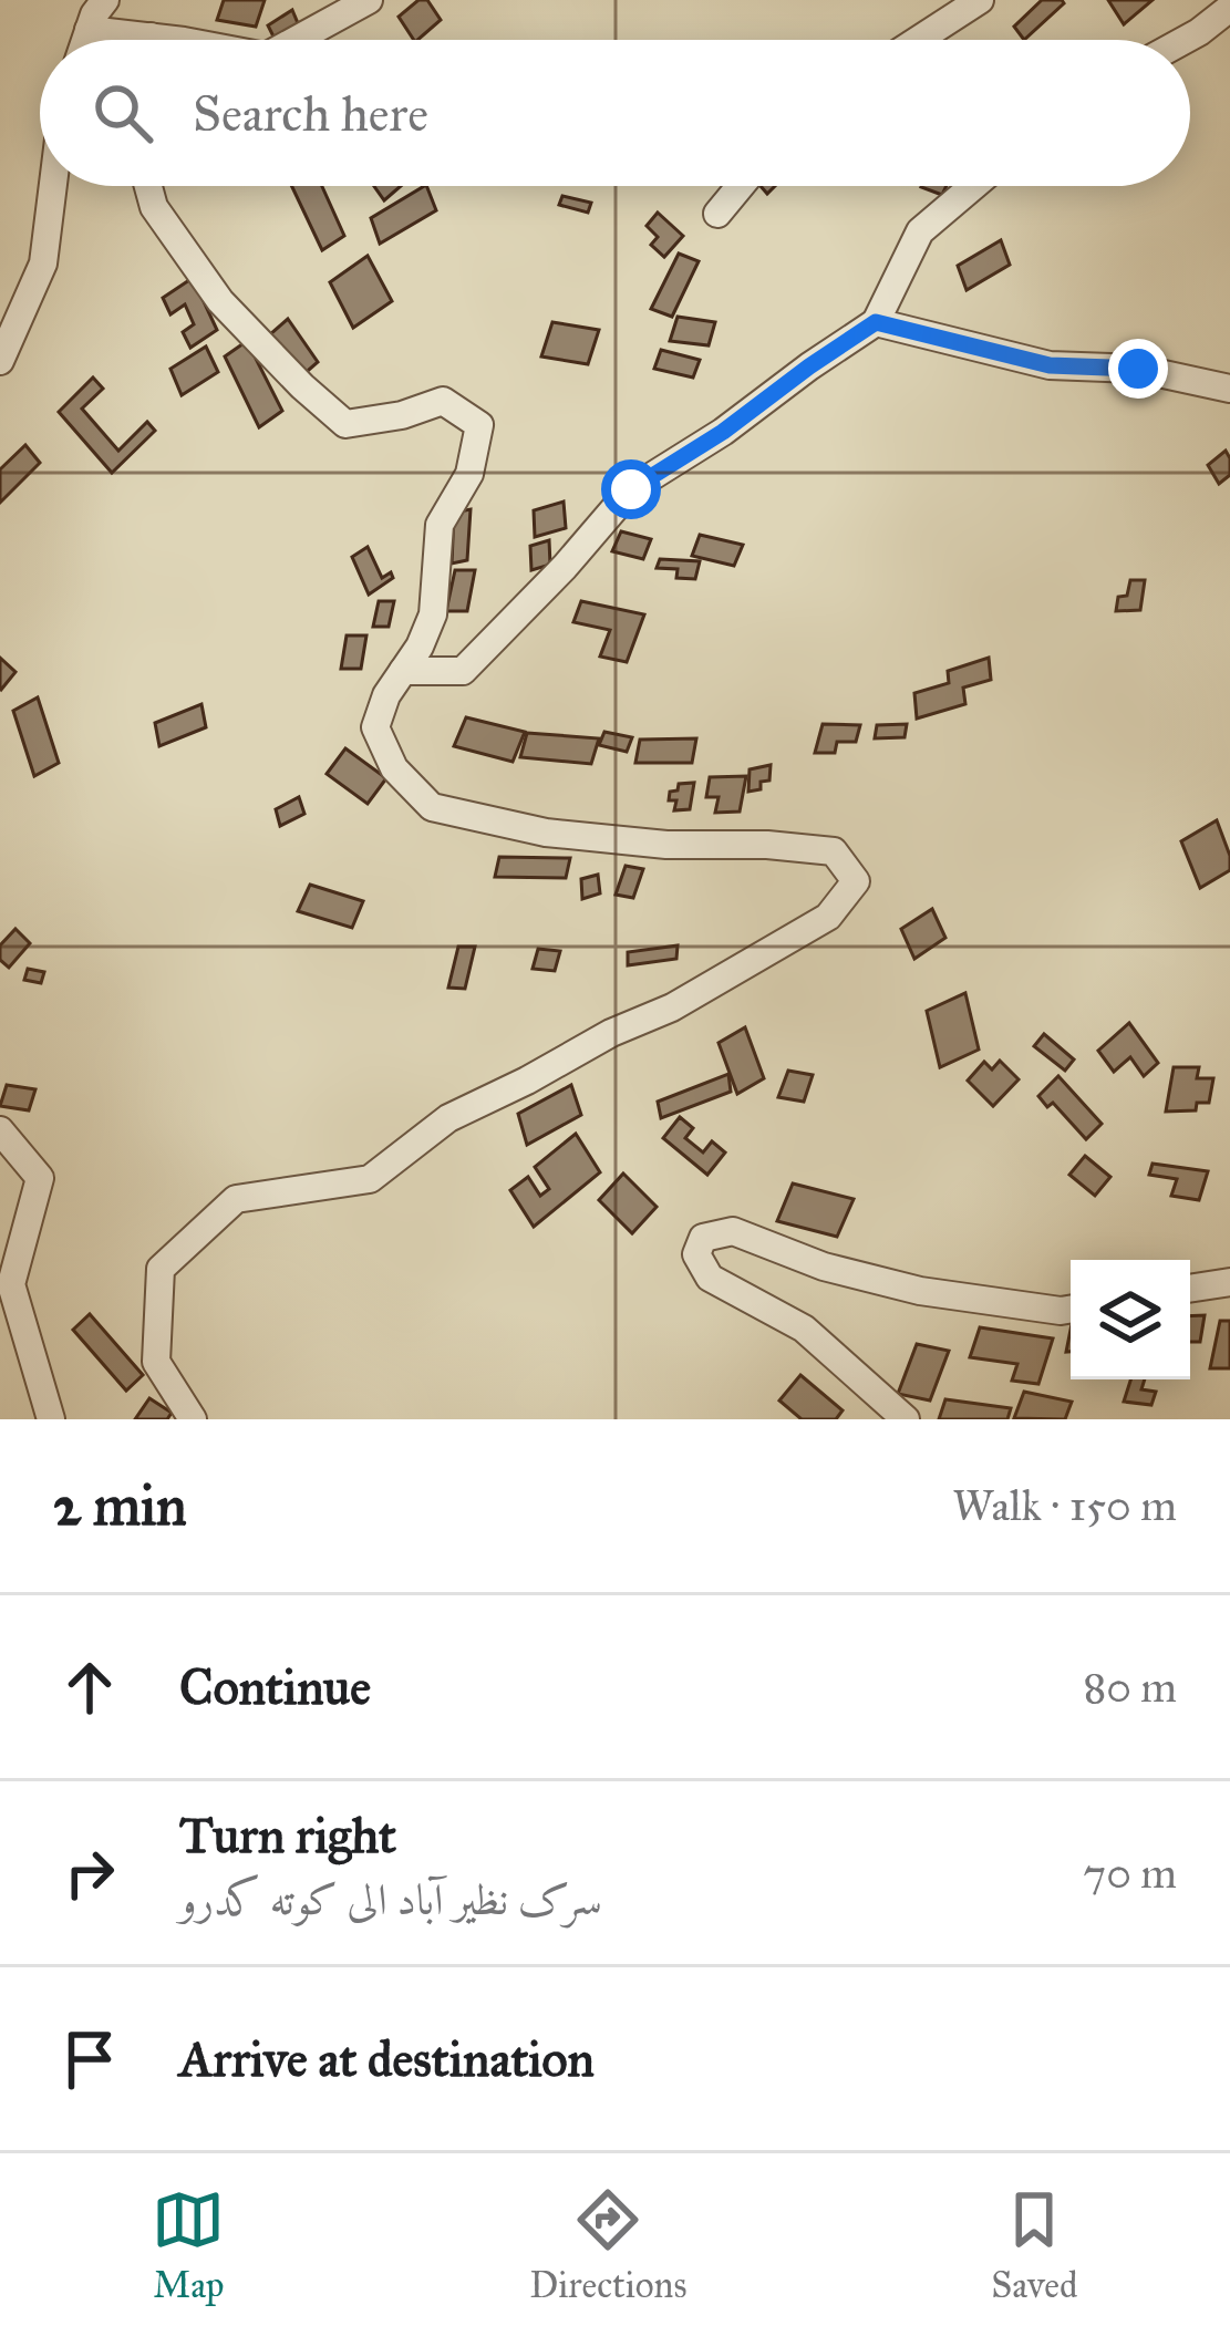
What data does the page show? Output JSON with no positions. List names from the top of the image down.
{
  "page": {
    "search": "Search here",
    "heading": ["2 min", "Walk · 150 m"],
    "list": [
      ["Continue", "80 m"],
      ["Turn right", "سرک نظیر آباد الی کوته کدرو", "70 m"],
      "Arrive at destination"
    ],
    "nav": ["Map", "Directions", "Saved"]
  }
}
